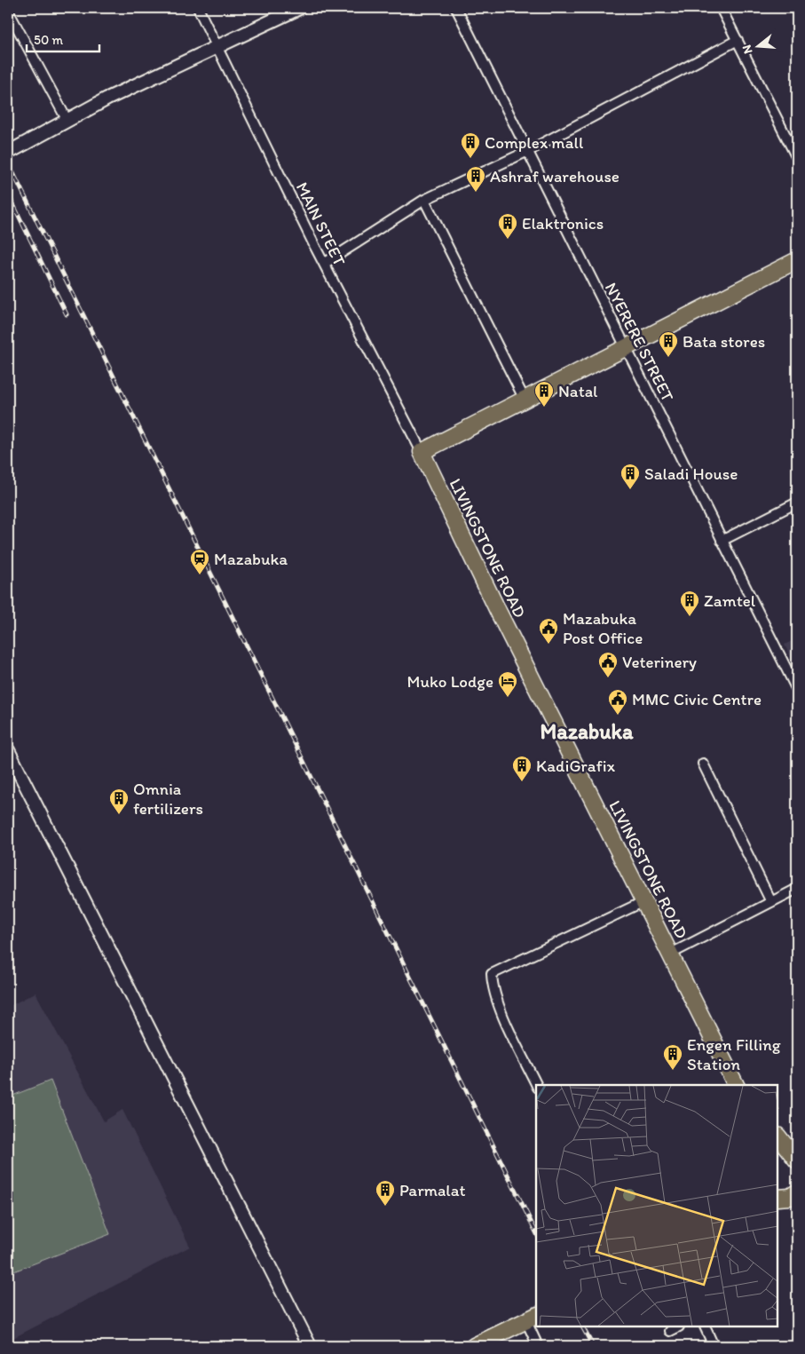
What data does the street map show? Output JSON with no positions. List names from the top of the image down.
{
  "streets": {
    "highway": ["LIVINGSTONE ROAD"],
    "street": ["MAIN STEET", "NYERERE STREET"]
  },
  "crossings": [
    ["MAIN STEET", "LIVINGSTONE ROAD"]
  ],
  "districts": ["Mazabuka"],
  "places": {
    "building": [
      "Complex mall",
      "Ashraf warehouse",
      "Elaktronics",
      "Bata stores",
      "Natal",
      "Saladi House",
      "Zamtel",
      "KadiGrafix",
      "Omnia fertilizers",
      "Engen Filling Station",
      "Parmalat"
    ],
    "station": ["Mazabuka"],
    "public building": ["Mazabuka Post Office", "Veterinery", "MMC Civic Centre"],
    "hotel": ["Muko Lodge"]
  },
  "scale_bar": "50 m",
  "north": "left"
}
